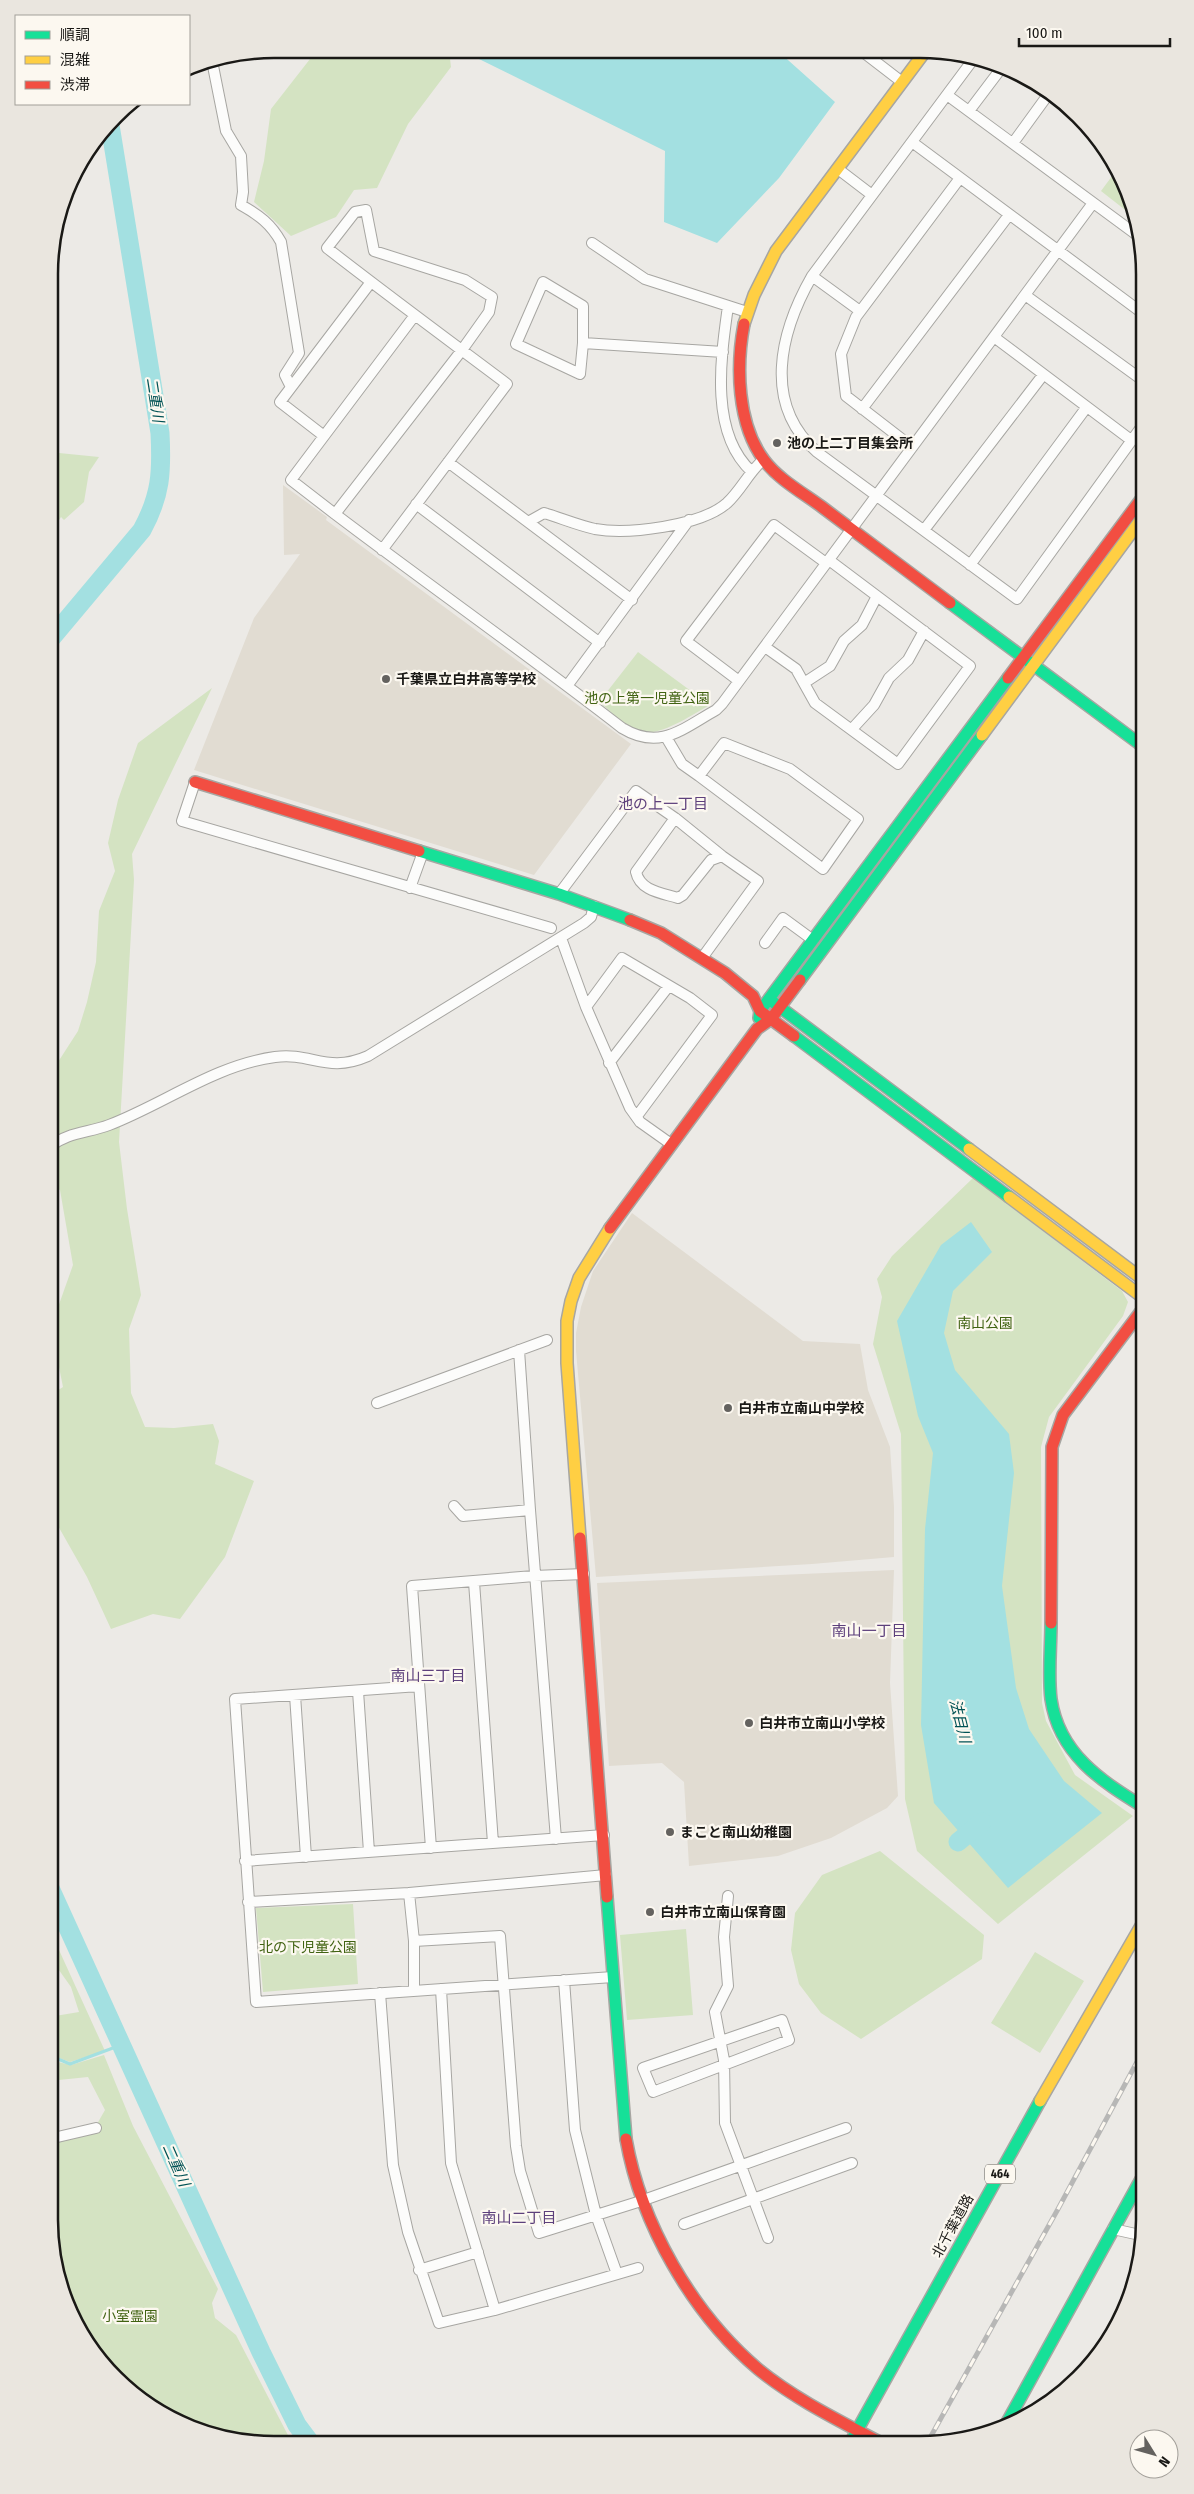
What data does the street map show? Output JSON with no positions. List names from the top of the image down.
{
  "streets": {
    "main road": ["464", "北千葉道路"]
  },
  "districts": [
    "池の上一丁目",
    "南山一丁目",
    "南山三丁目",
    "南山二丁目"
  ],
  "water": ["二重川", "法目川"],
  "parks": [
    "池の上第一児童公園",
    "南山公園",
    "北の下児童公園",
    "小室霊園"
  ],
  "places": [
    "池の上二丁目集会所",
    "千葉県立白井高等学校",
    "白井市立南山中学校",
    "白井市立南山小学校",
    "まこと南山幼稚園",
    "白井市立南山保育園"
  ],
  "legend": ["順調", "混雑", "渋滞"],
  "scale_bar": "100 m",
  "north": "bottom right"
}
